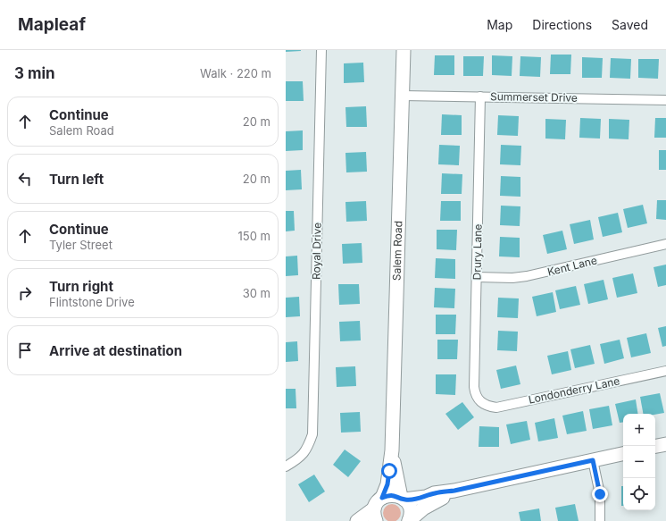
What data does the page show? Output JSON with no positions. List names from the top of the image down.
{
  "streets": {
    "main road": ["Salem Road"],
    "street": [
      "Summerset Drive",
      "Royal Drive",
      "Drury Lane",
      "Kent Lane",
      "Londonderry Lane"
    ]
  },
  "crossings": [
    ["Summerset Drive", "Salem Road"],
    ["Summerset Drive", "Drury Lane"],
    ["Drury Lane", "Kent Lane"],
    ["Drury Lane", "Londonderry Lane"]
  ],
  "page": {
    "header": "Mapleaf",
    "nav": ["Map", "Directions", "Saved"],
    "heading": ["3 min", "Walk · 220 m"],
    "list": [
      ["Continue", "Salem Road", "20 m"],
      ["Turn left", "20 m"],
      ["Continue", "Tyler Street", "150 m"],
      ["Turn right", "Flintstone Drive", "30 m"],
      "Arrive at destination"
    ],
    "map_buttons": ["+", "−"]
  }
}
